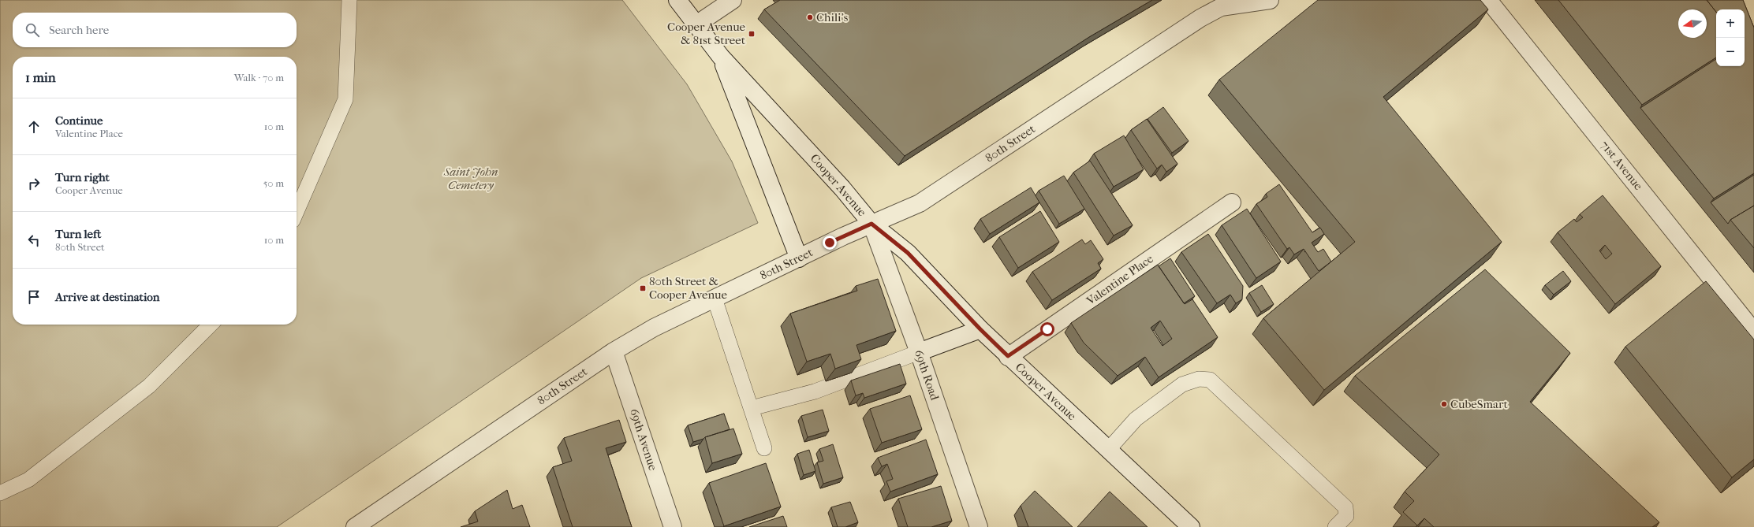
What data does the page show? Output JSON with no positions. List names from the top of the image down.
{
  "streets": {
    "street": [
      "80th Street",
      "71st Avenue",
      "Cooper Avenue",
      "Valentine Place",
      "69th Road",
      "69th Avenue"
    ]
  },
  "crossings": [
    ["80th Street", "Cooper Avenue"],
    ["80th Street", "69th Road"],
    ["80th Street", "69th Avenue"],
    ["Cooper Avenue", "Valentine Place"],
    ["Cooper Avenue", "69th Road"]
  ],
  "parks": ["Saint John Cemetery"],
  "places": {
    "other": ["Chili's", "CubeSmart"],
    "transit": ["Cooper Avenue & 81st Street", "80th Street & Cooper Avenue"]
  },
  "north": "left",
  "page": {
    "map_buttons": ["+", "−"],
    "search": "Search here",
    "heading": ["1 min", "Walk · 70 m"],
    "list": [
      ["Continue", "Valentine Place", "10 m"],
      ["Turn right", "Cooper Avenue", "50 m"],
      ["Turn left", "80th Street", "10 m"],
      "Arrive at destination"
    ]
  }
}
